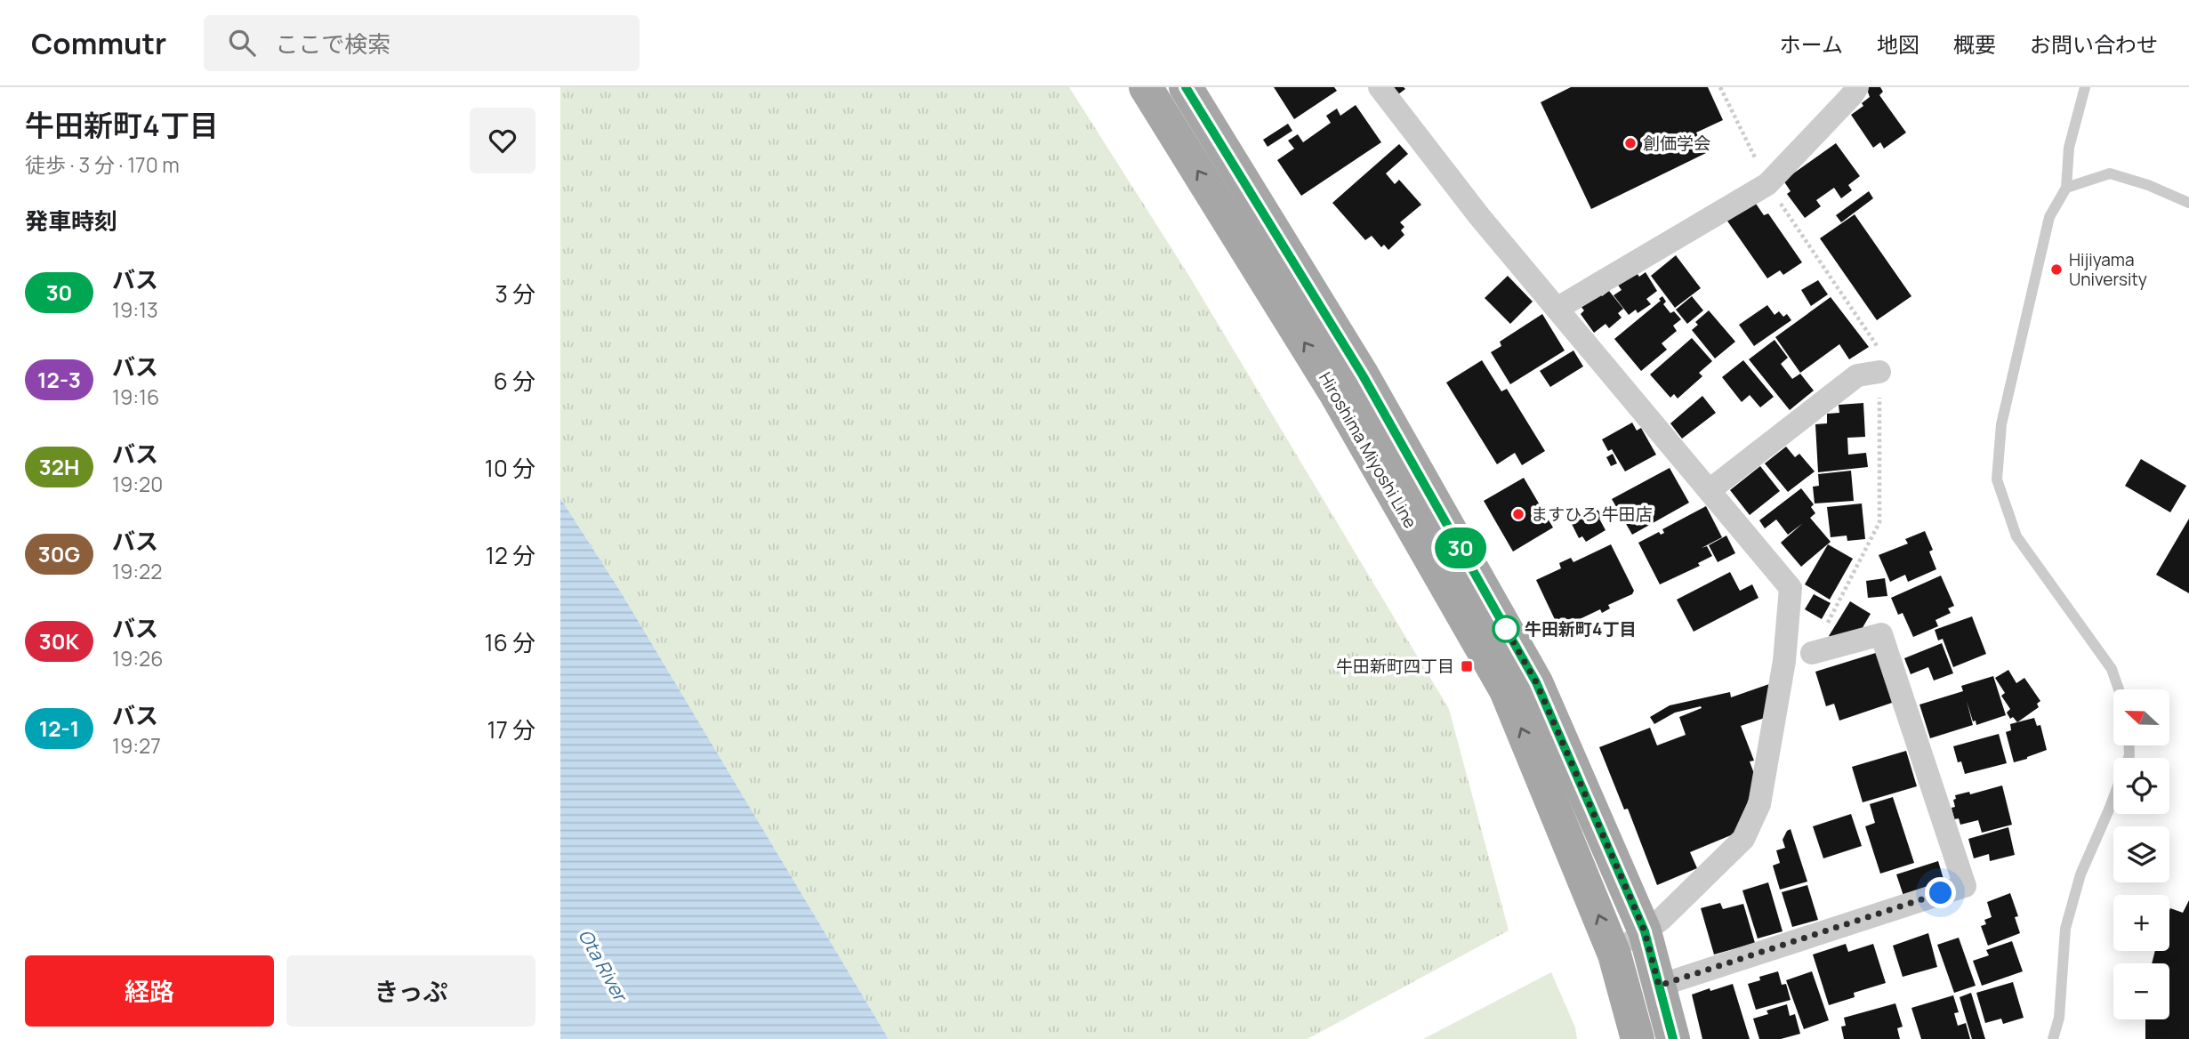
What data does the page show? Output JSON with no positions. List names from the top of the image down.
{
  "streets": {
    "main road": ["Hiroshima Miyoshi Line"]
  },
  "water": ["Ota River"],
  "places": {
    "other": [
      "創価学会",
      "Hijiyama University",
      "ますひろ 牛田店",
      "牛田新町4丁目"
    ],
    "transit": ["牛田新町四丁目"]
  },
  "lines": ["bus line 30"],
  "north": "left",
  "page": {
    "header": "Commutr",
    "search": "ここで検索",
    "nav": [
      "ホーム",
      "地図",
      "概要",
      "お問い合わせ"
    ],
    "heading": [
      ["牛田新町4丁目", "徒歩 · 3 分 · 170 m"],
      "発車時刻"
    ],
    "on_map": "30",
    "list": [
      {
        "mark": "30",
        "name": "バス",
        "note": "19:13",
        "value": "3 分"
      },
      {
        "mark": "12-3",
        "name": "バス",
        "note": "19:16",
        "value": "6 分"
      },
      {
        "mark": "32H",
        "name": "バス",
        "note": "19:20",
        "value": "10 分"
      },
      {
        "mark": "30G",
        "name": "バス",
        "note": "19:22",
        "value": "12 分"
      },
      {
        "mark": "30K",
        "name": "バス",
        "note": "19:26",
        "value": "16 分"
      },
      {
        "mark": "12-1",
        "name": "バス",
        "note": "19:27",
        "value": "17 分"
      }
    ],
    "map_buttons": ["+", "−"],
    "buttons": ["経路", "きっぷ"]
  }
}
